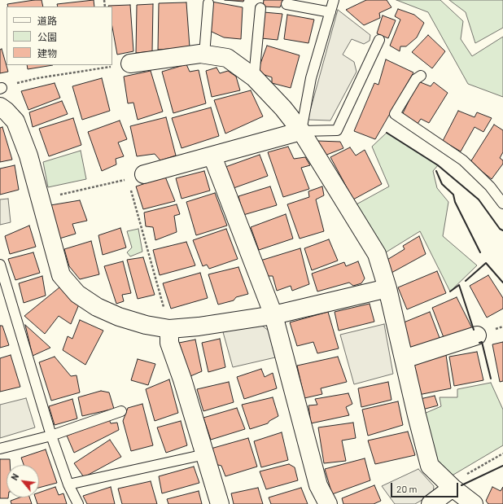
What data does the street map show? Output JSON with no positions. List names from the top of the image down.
{
  "legend": ["道路", "公園", "建物"],
  "scale_bar": "20 m",
  "north": "top left"
}
